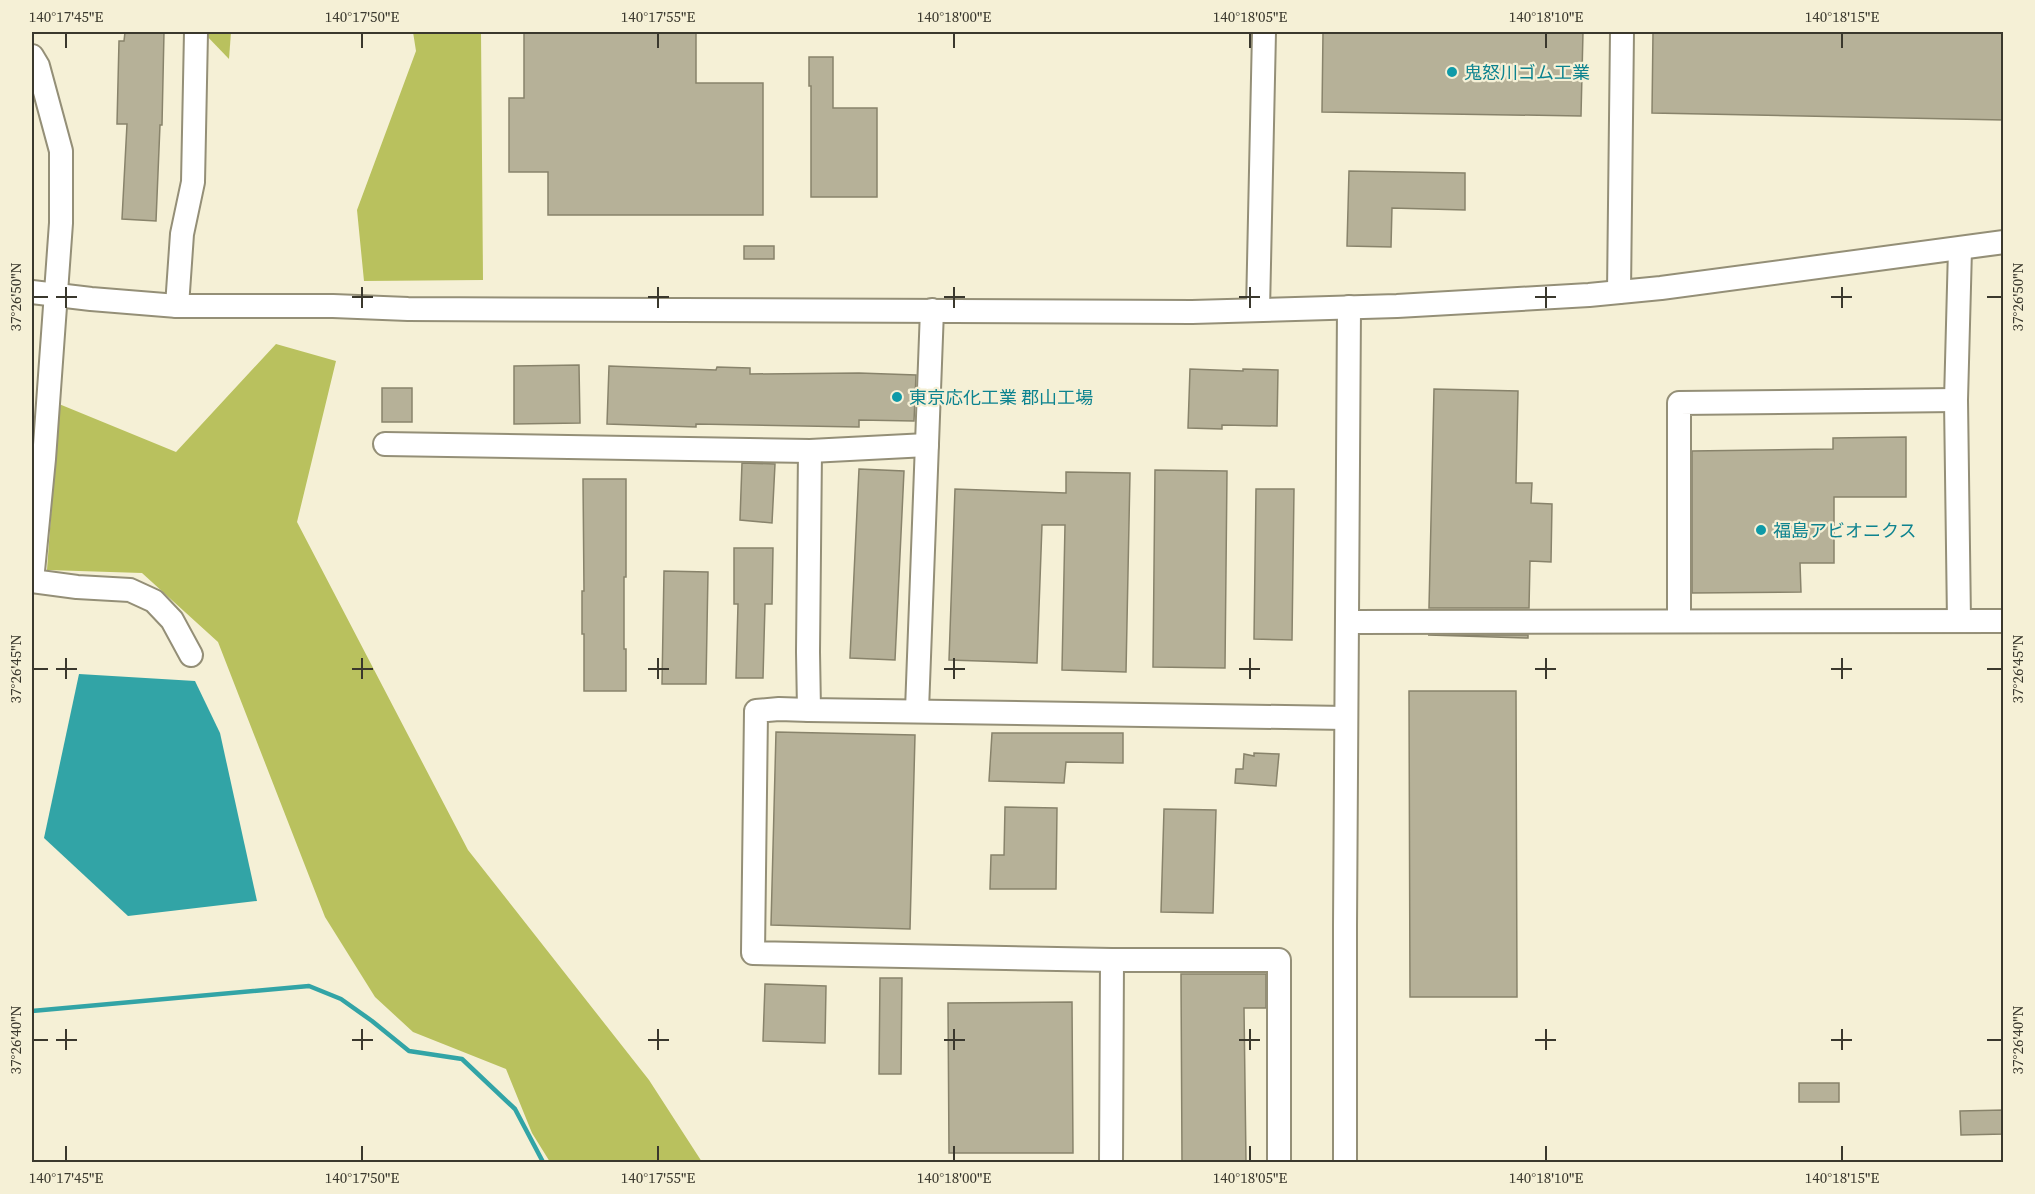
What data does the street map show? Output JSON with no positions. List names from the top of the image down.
{
  "places": ["鬼怒川ゴム工業", "東京応化工業 郡山工場", "福島アビオニクス"],
  "coordinates": [
    "140°17'45\"E",
    "140°17'50\"E",
    "140°17'55\"E",
    "140°18'00\"E",
    "140°18'05\"E",
    "140°18'10\"E",
    "140°18'15\"E",
    "37°26'50\"N",
    "37°26'45\"N",
    "37°26'40\"N"
  ]
}
